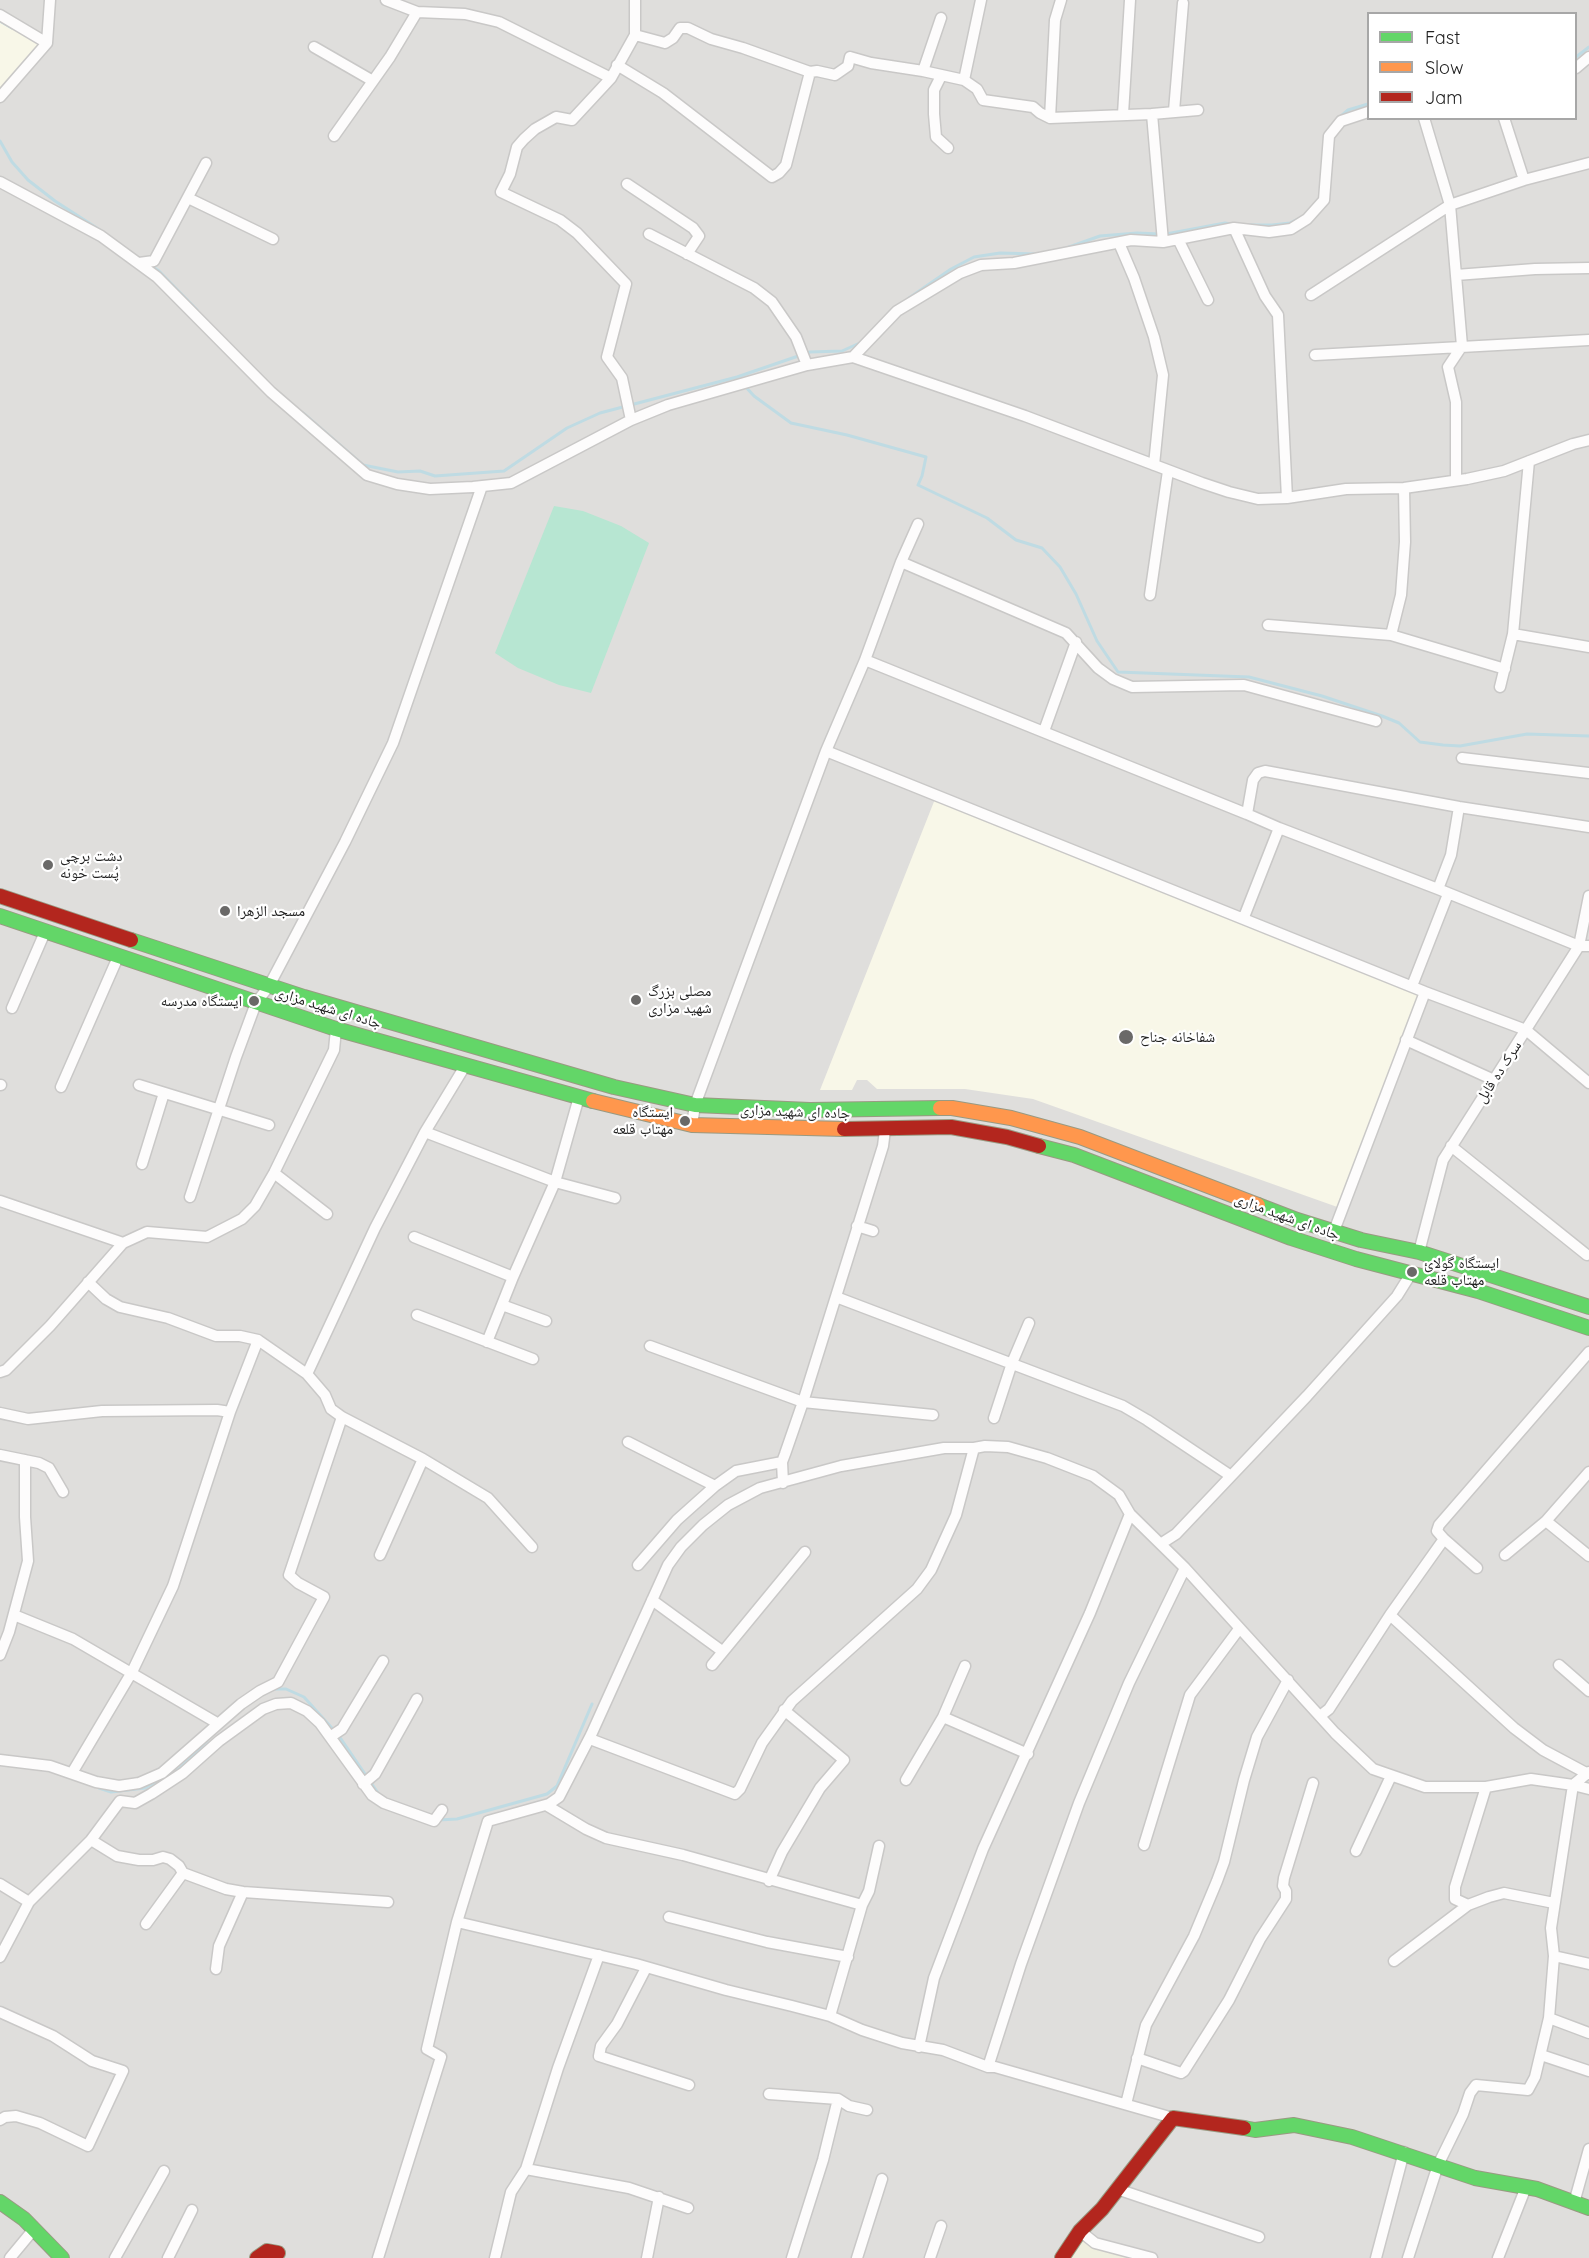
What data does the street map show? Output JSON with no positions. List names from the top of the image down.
{
  "streets": {
    "main road": ["جاده ای شهید مزاری"],
    "street": ["سرک ده قابل"]
  },
  "crossings": [
    ["جاده ای شهید مزاری", "سرک ده قابل"]
  ],
  "places": [
    "دشت برچی پُست خونه",
    "مسجد الزهرا",
    "مصلی بزرگ شهید مزاری",
    "ایستگاه مدرسه",
    "شفاخانه جناح",
    "ایستگاه مهتاب قلعه",
    "ایستگاه گولائ مهتاب قلعه"
  ],
  "legend": ["Fast", "Slow", "Jam"]
}
